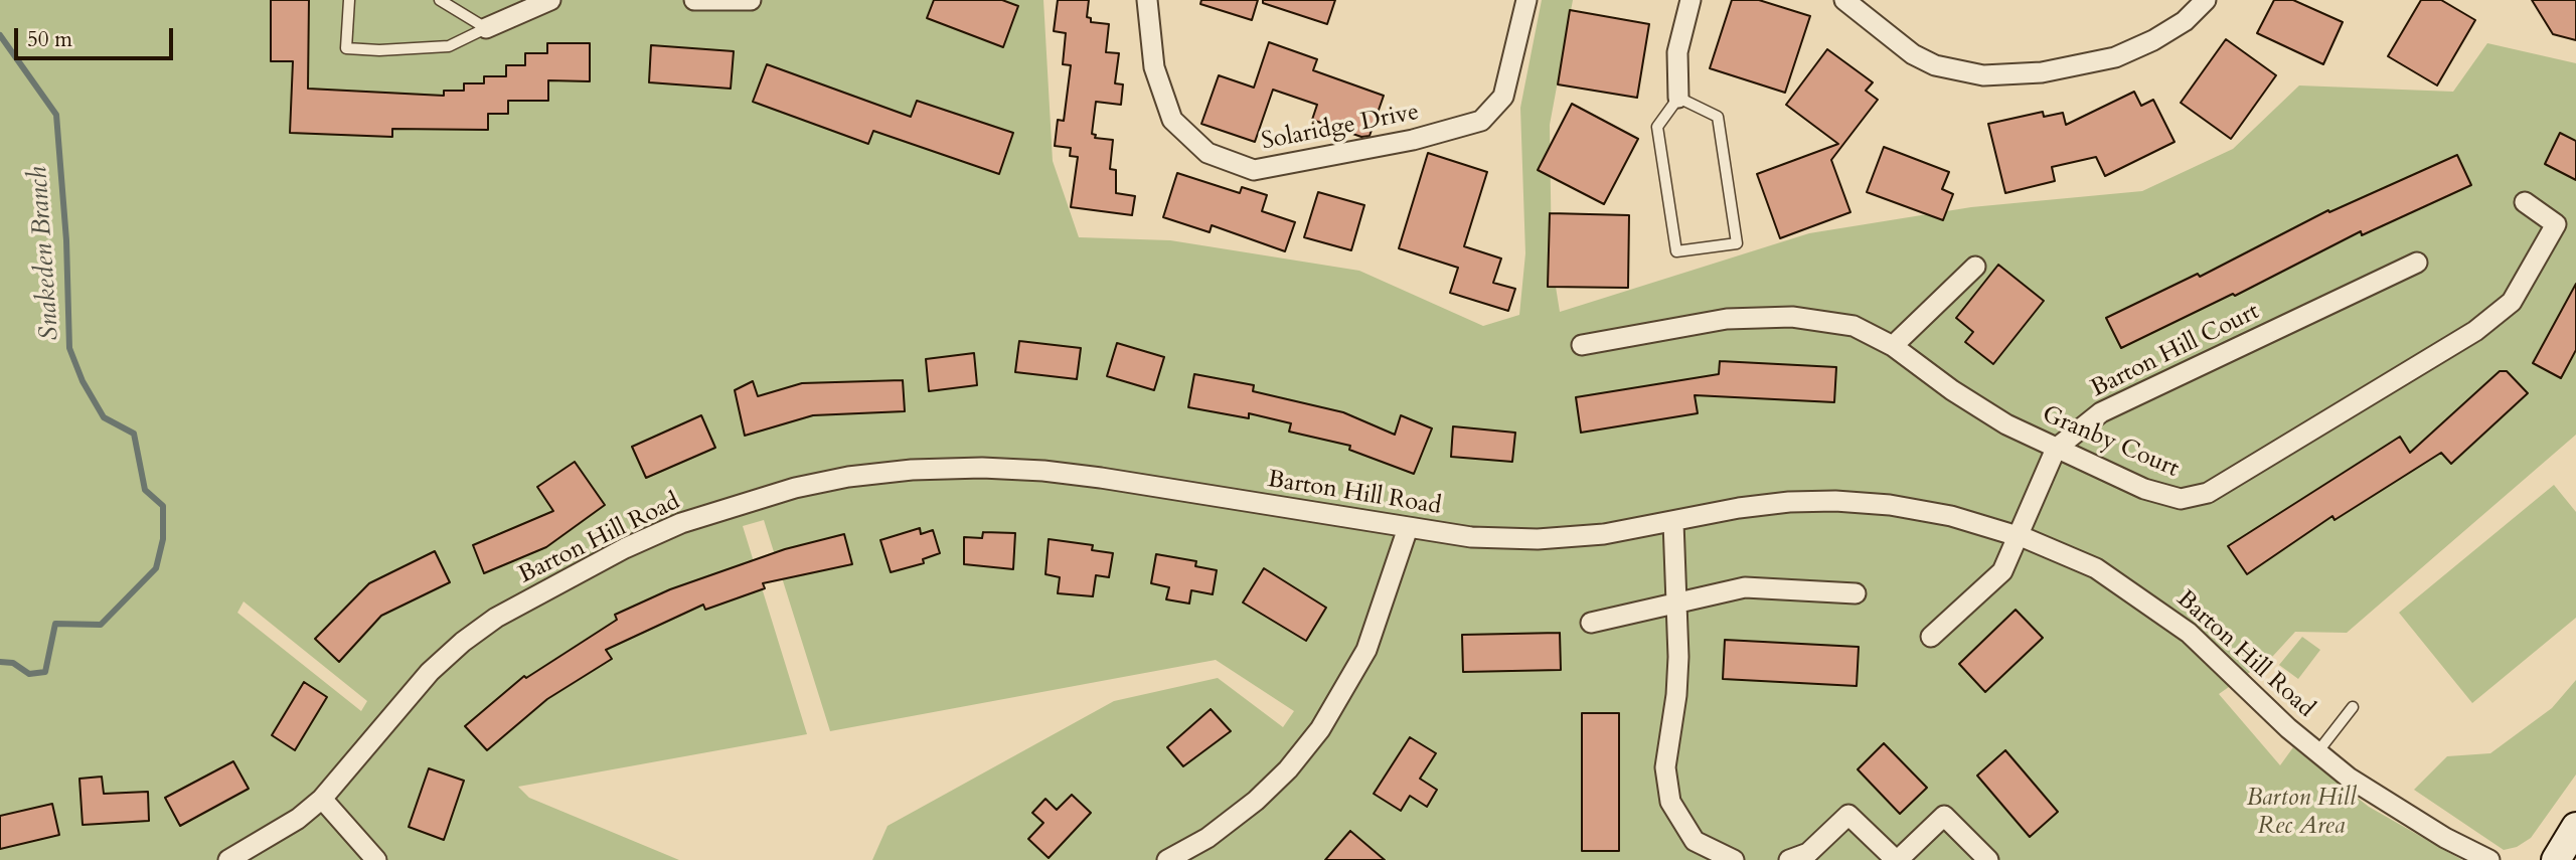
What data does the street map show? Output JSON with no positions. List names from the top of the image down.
{
  "streets": {
    "street": [
      "Solaridge Drive",
      "Barton Hill Court",
      "Granby Court",
      "Barton Hill Road"
    ]
  },
  "crossings": [
    ["Barton Hill Court", "Granby Court"],
    ["Barton Hill Court", "Barton Hill Road"]
  ],
  "water": ["Snakeden Branch"],
  "parks": ["Barton Hill Rec Area"],
  "scale_bar": "50 m"
}
